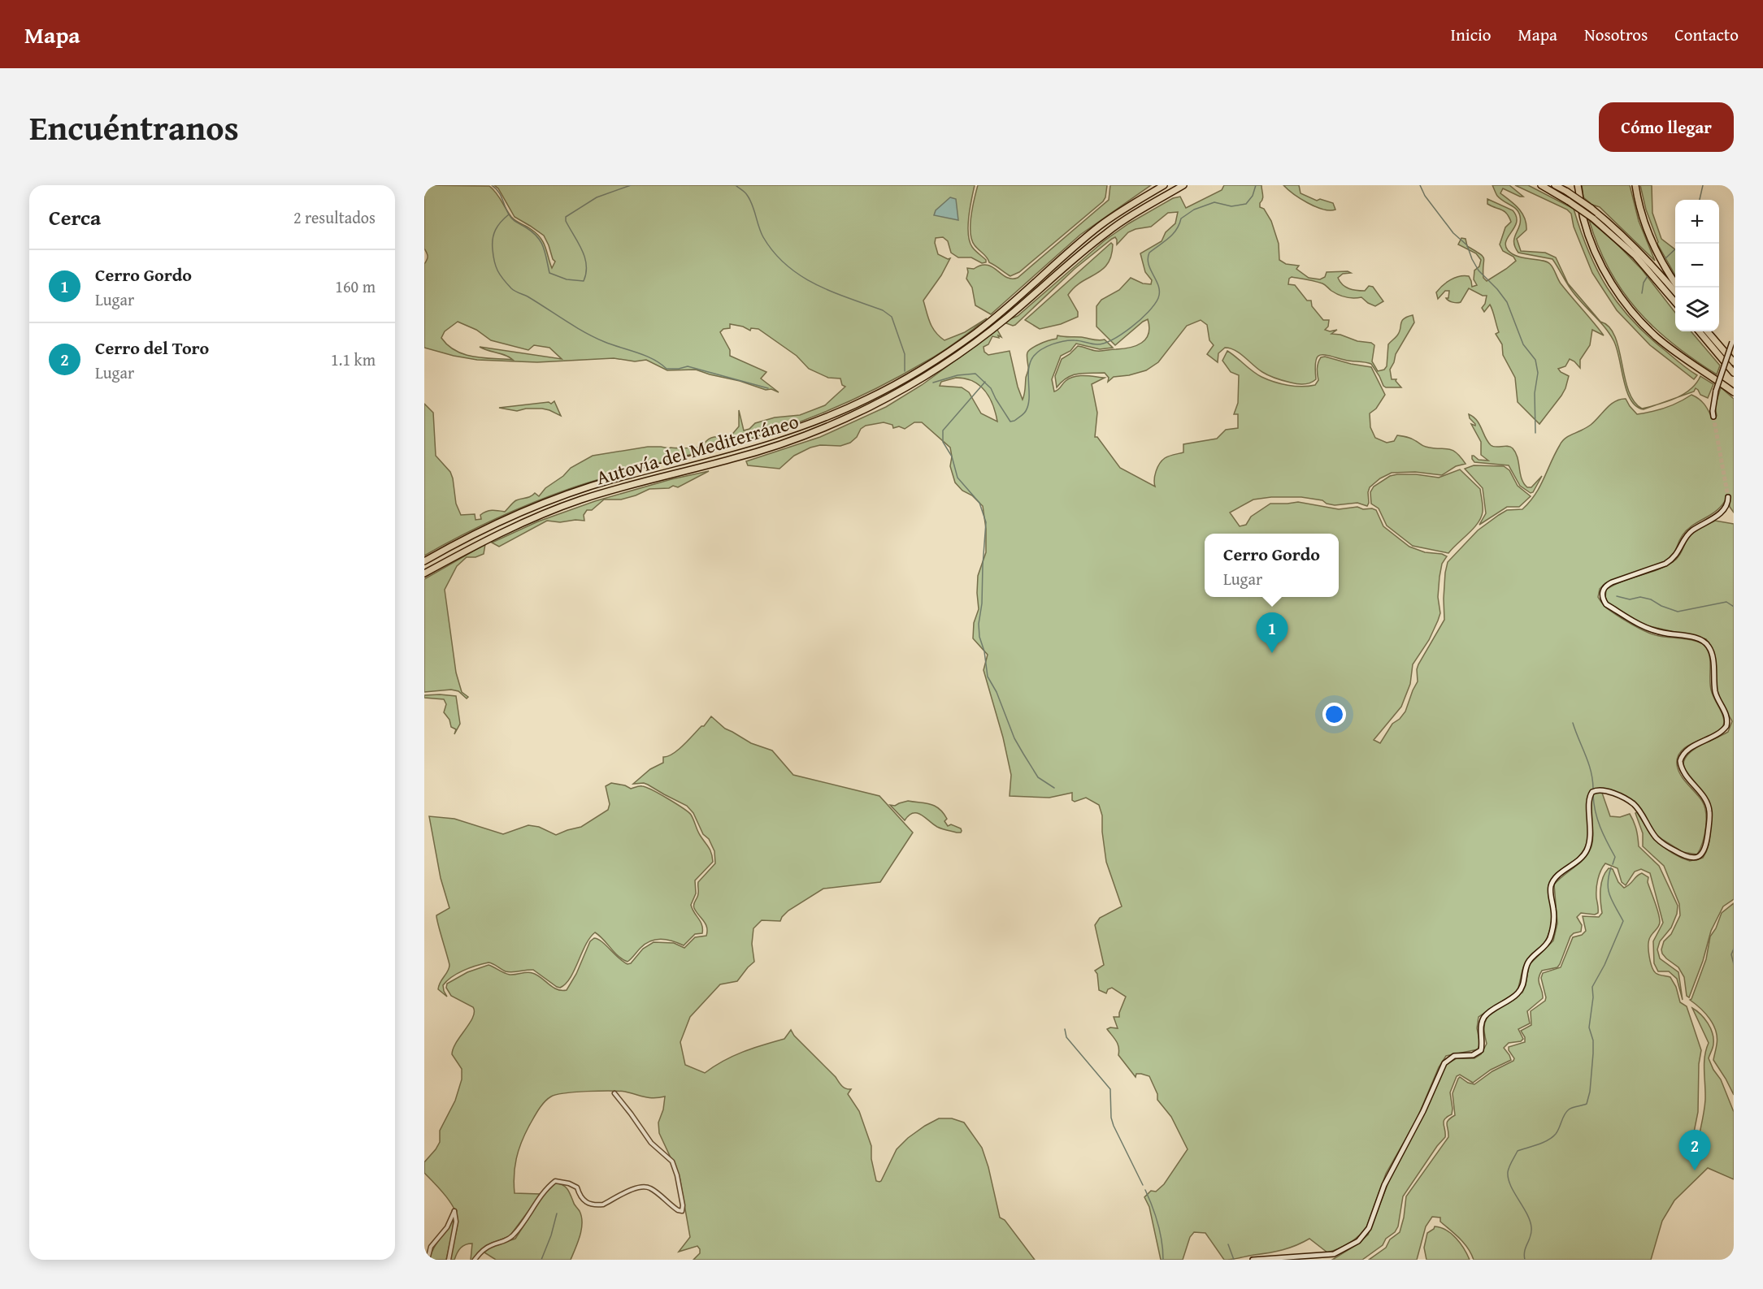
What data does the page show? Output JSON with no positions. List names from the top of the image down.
{
  "streets": {
    "highway": ["Autovía del Mediterráneo"]
  },
  "page": {
    "header": "Mapa",
    "nav": [
      "Inicio",
      "Mapa",
      "Nosotros",
      "Contacto"
    ],
    "title": "Encuéntranos",
    "buttons": "Cómo llegar",
    "heading": ["Cerca", "2 resultados"],
    "map_buttons": ["+", "−"],
    "list": [
      {
        "mark": "1",
        "name": "Cerro Gordo",
        "note": "Lugar",
        "value": "160 m"
      },
      {
        "mark": "2",
        "name": "Cerro del Toro",
        "note": "Lugar",
        "value": "1.1 km"
      }
    ],
    "popup": ["Cerro Gordo", "Lugar"],
    "pins": ["1", "2"]
  }
}
